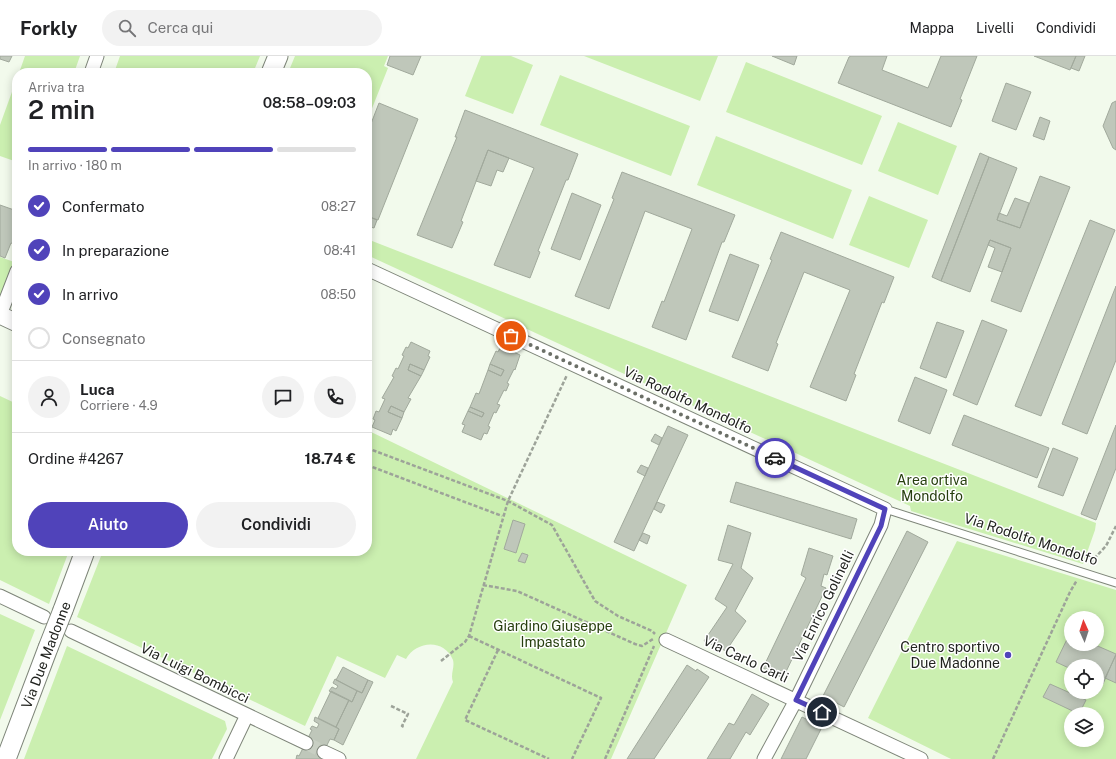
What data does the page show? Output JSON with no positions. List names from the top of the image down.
{
  "streets": {
    "main road": ["Via Due Madonne"],
    "street": [
      "Via Rodolfo Mondolfo",
      "Via Enrico Golinelli",
      "Via Carlo Carli",
      "Via Luigi Bombicci"
    ]
  },
  "crossings": [
    ["Via Rodolfo Mondolfo", "Via Enrico Golinelli"],
    ["Via Enrico Golinelli", "Via Carlo Carli"]
  ],
  "parks": ["Area ortiva Mondolfo", "Giardino Giuseppe Impastato"],
  "places": ["Centro sportivo Due Madonne"],
  "north": "top",
  "page": {
    "header": "Forkly",
    "search": "Cerca qui",
    "nav": ["Mappa", "Livelli", "Condividi"],
    "heading": ["2 min", "Arriva tra", "08:58–09:03"],
    "panel": [
      "Luca",
      "Corriere · 4.9",
      "Ordine #4267",
      "18.74 €"
    ],
    "bar": "In arrivo · 180 m",
    "list": [
      ["Confermato", "08:27"],
      ["In preparazione", "08:41"],
      ["In arrivo", "08:50"],
      "Consegnato"
    ],
    "buttons": ["Aiuto", "Condividi"]
  }
}
